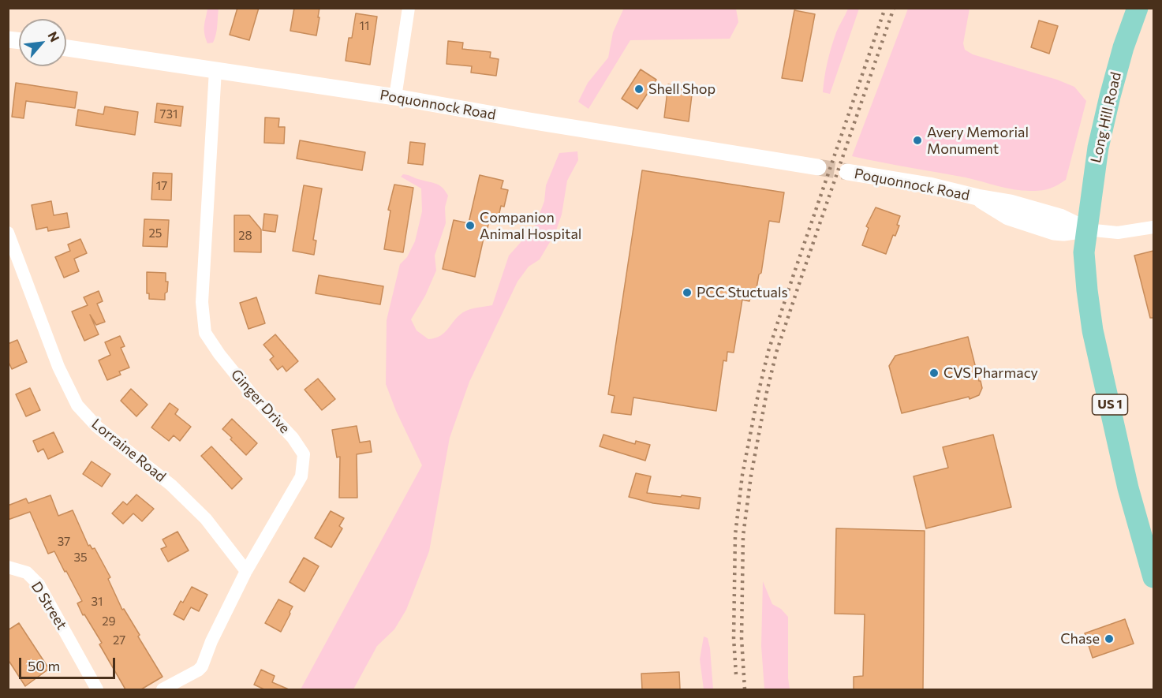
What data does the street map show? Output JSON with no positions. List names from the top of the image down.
{
  "streets": {
    "main road": ["Long Hill Road", "US 1"],
    "street": [
      "Poquonnock Road",
      "Ginger Drive",
      "Lorraine Road",
      "D Street"
    ]
  },
  "crossings": [
    ["Poquonnock Road", "Long Hill Road"],
    ["Poquonnock Road", "Ginger Drive"],
    ["Poquonnock Road", "US 1"],
    ["Long Hill Road", "US 1"],
    ["Ginger Drive", "Lorraine Road"]
  ],
  "places": [
    "Shell Shop",
    "Avery Memorial Monument",
    "Companion Animal Hospital",
    "PCC Stuctuals",
    "CVS Pharmacy",
    "Chase"
  ],
  "house_numbers": [
    "11",
    "731",
    "17",
    "25",
    "28",
    "37",
    "35",
    "31",
    "29",
    "27"
  ],
  "scale_bar": "50 m",
  "north": "top right"
}
